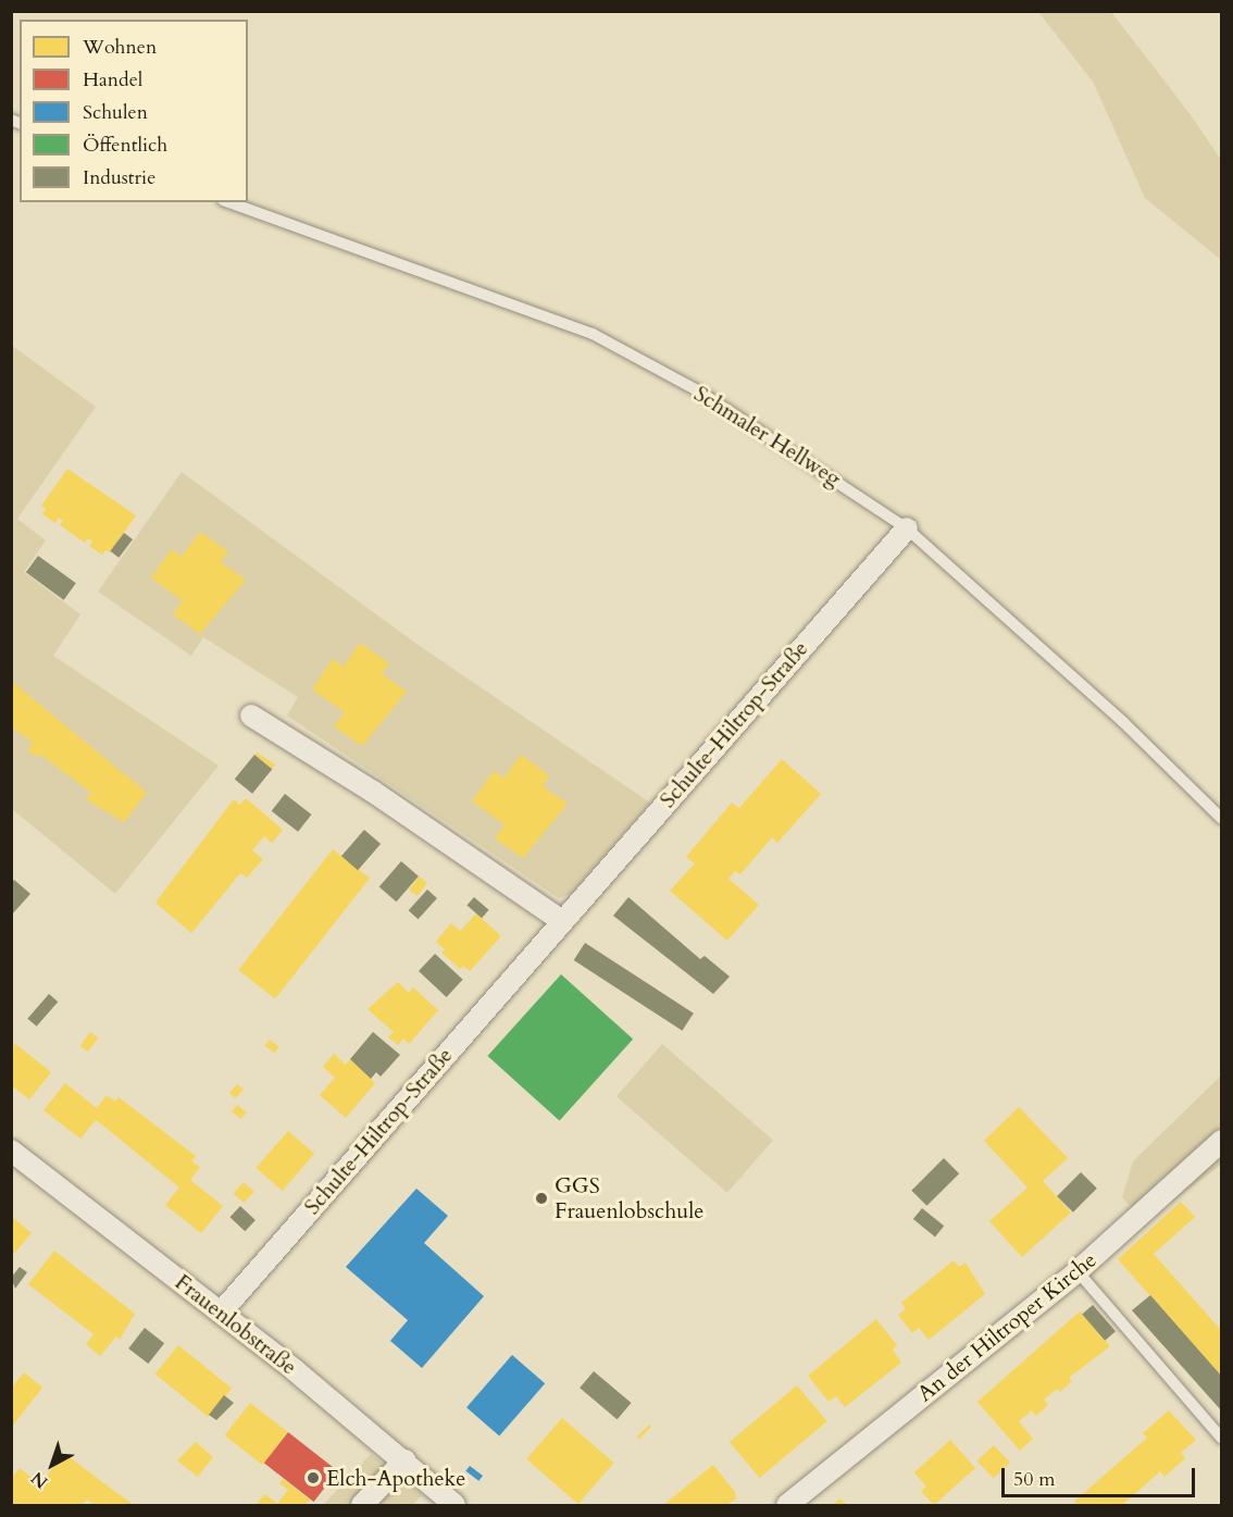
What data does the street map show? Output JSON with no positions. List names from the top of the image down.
{
  "streets": {
    "street": ["Schulte-Hiltrop-Straße", "Frauenlobstraße", "An der Hiltroper Kirche"],
    "lane": ["Schmaler Hellweg"]
  },
  "crossings": [
    ["Schmaler Hellweg", "Schulte-Hiltrop-Straße"],
    ["Schulte-Hiltrop-Straße", "Frauenlobstraße"]
  ],
  "places": ["GGS Frauenlobschule", "Elch-Apotheke"],
  "legend": [
    "Wohnen",
    "Handel",
    "Schulen",
    "Öffentlich",
    "Industrie"
  ],
  "scale_bar": "50 m",
  "north": "bottom left"
}
